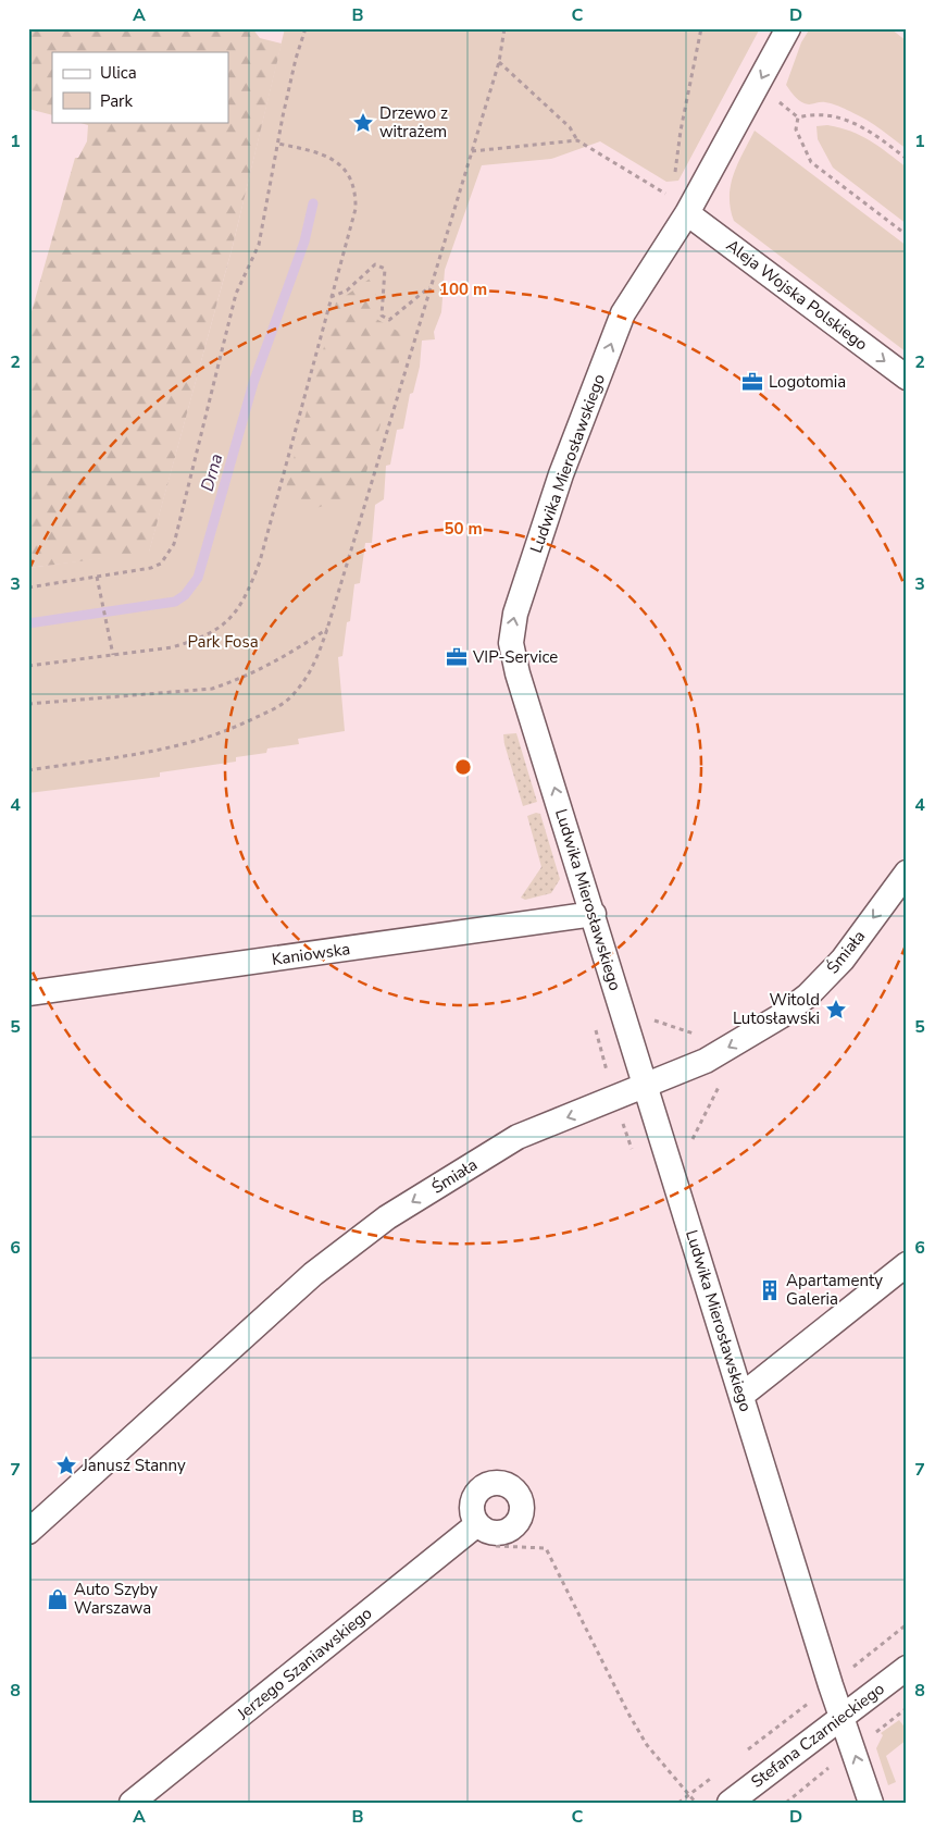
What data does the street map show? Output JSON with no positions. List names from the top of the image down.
{
  "streets": {
    "street": [
      "Aleja Wojska Polskiego",
      "Ludwika Mierosławskiego",
      "Śmiała",
      "Kaniowska",
      "Jerzego Szaniawskiego",
      "Stefana Czarnieckiego"
    ]
  },
  "crossings": [
    ["Aleja Wojska Polskiego", "Ludwika Mierosławskiego"],
    ["Ludwika Mierosławskiego", "Śmiała"],
    ["Ludwika Mierosławskiego", "Kaniowska"],
    ["Ludwika Mierosławskiego", "Stefana Czarnieckiego"]
  ],
  "one_way": ["Aleja Wojska Polskiego", "Śmiała"],
  "water": ["Drna"],
  "parks": ["Park Fosa"],
  "places": {
    "place": ["Drzewo z witrażem", "Witold Lutosławski", "Janusz Stanny"],
    "office": ["Logotomia", "VIP-Service"],
    "building": ["Apartamenty Galeria"],
    "shop": ["Auto Szyby Warszawa"]
  },
  "legend": ["Ulica", "Park"],
  "grid": {
    "columns": [
      "A",
      "B",
      "C",
      "D"
    ],
    "rows": [
      "1",
      "2",
      "3",
      "4",
      "5",
      "6",
      "7",
      "8"
    ]
  },
  "rings": ["100 m", "50 m"]
}
